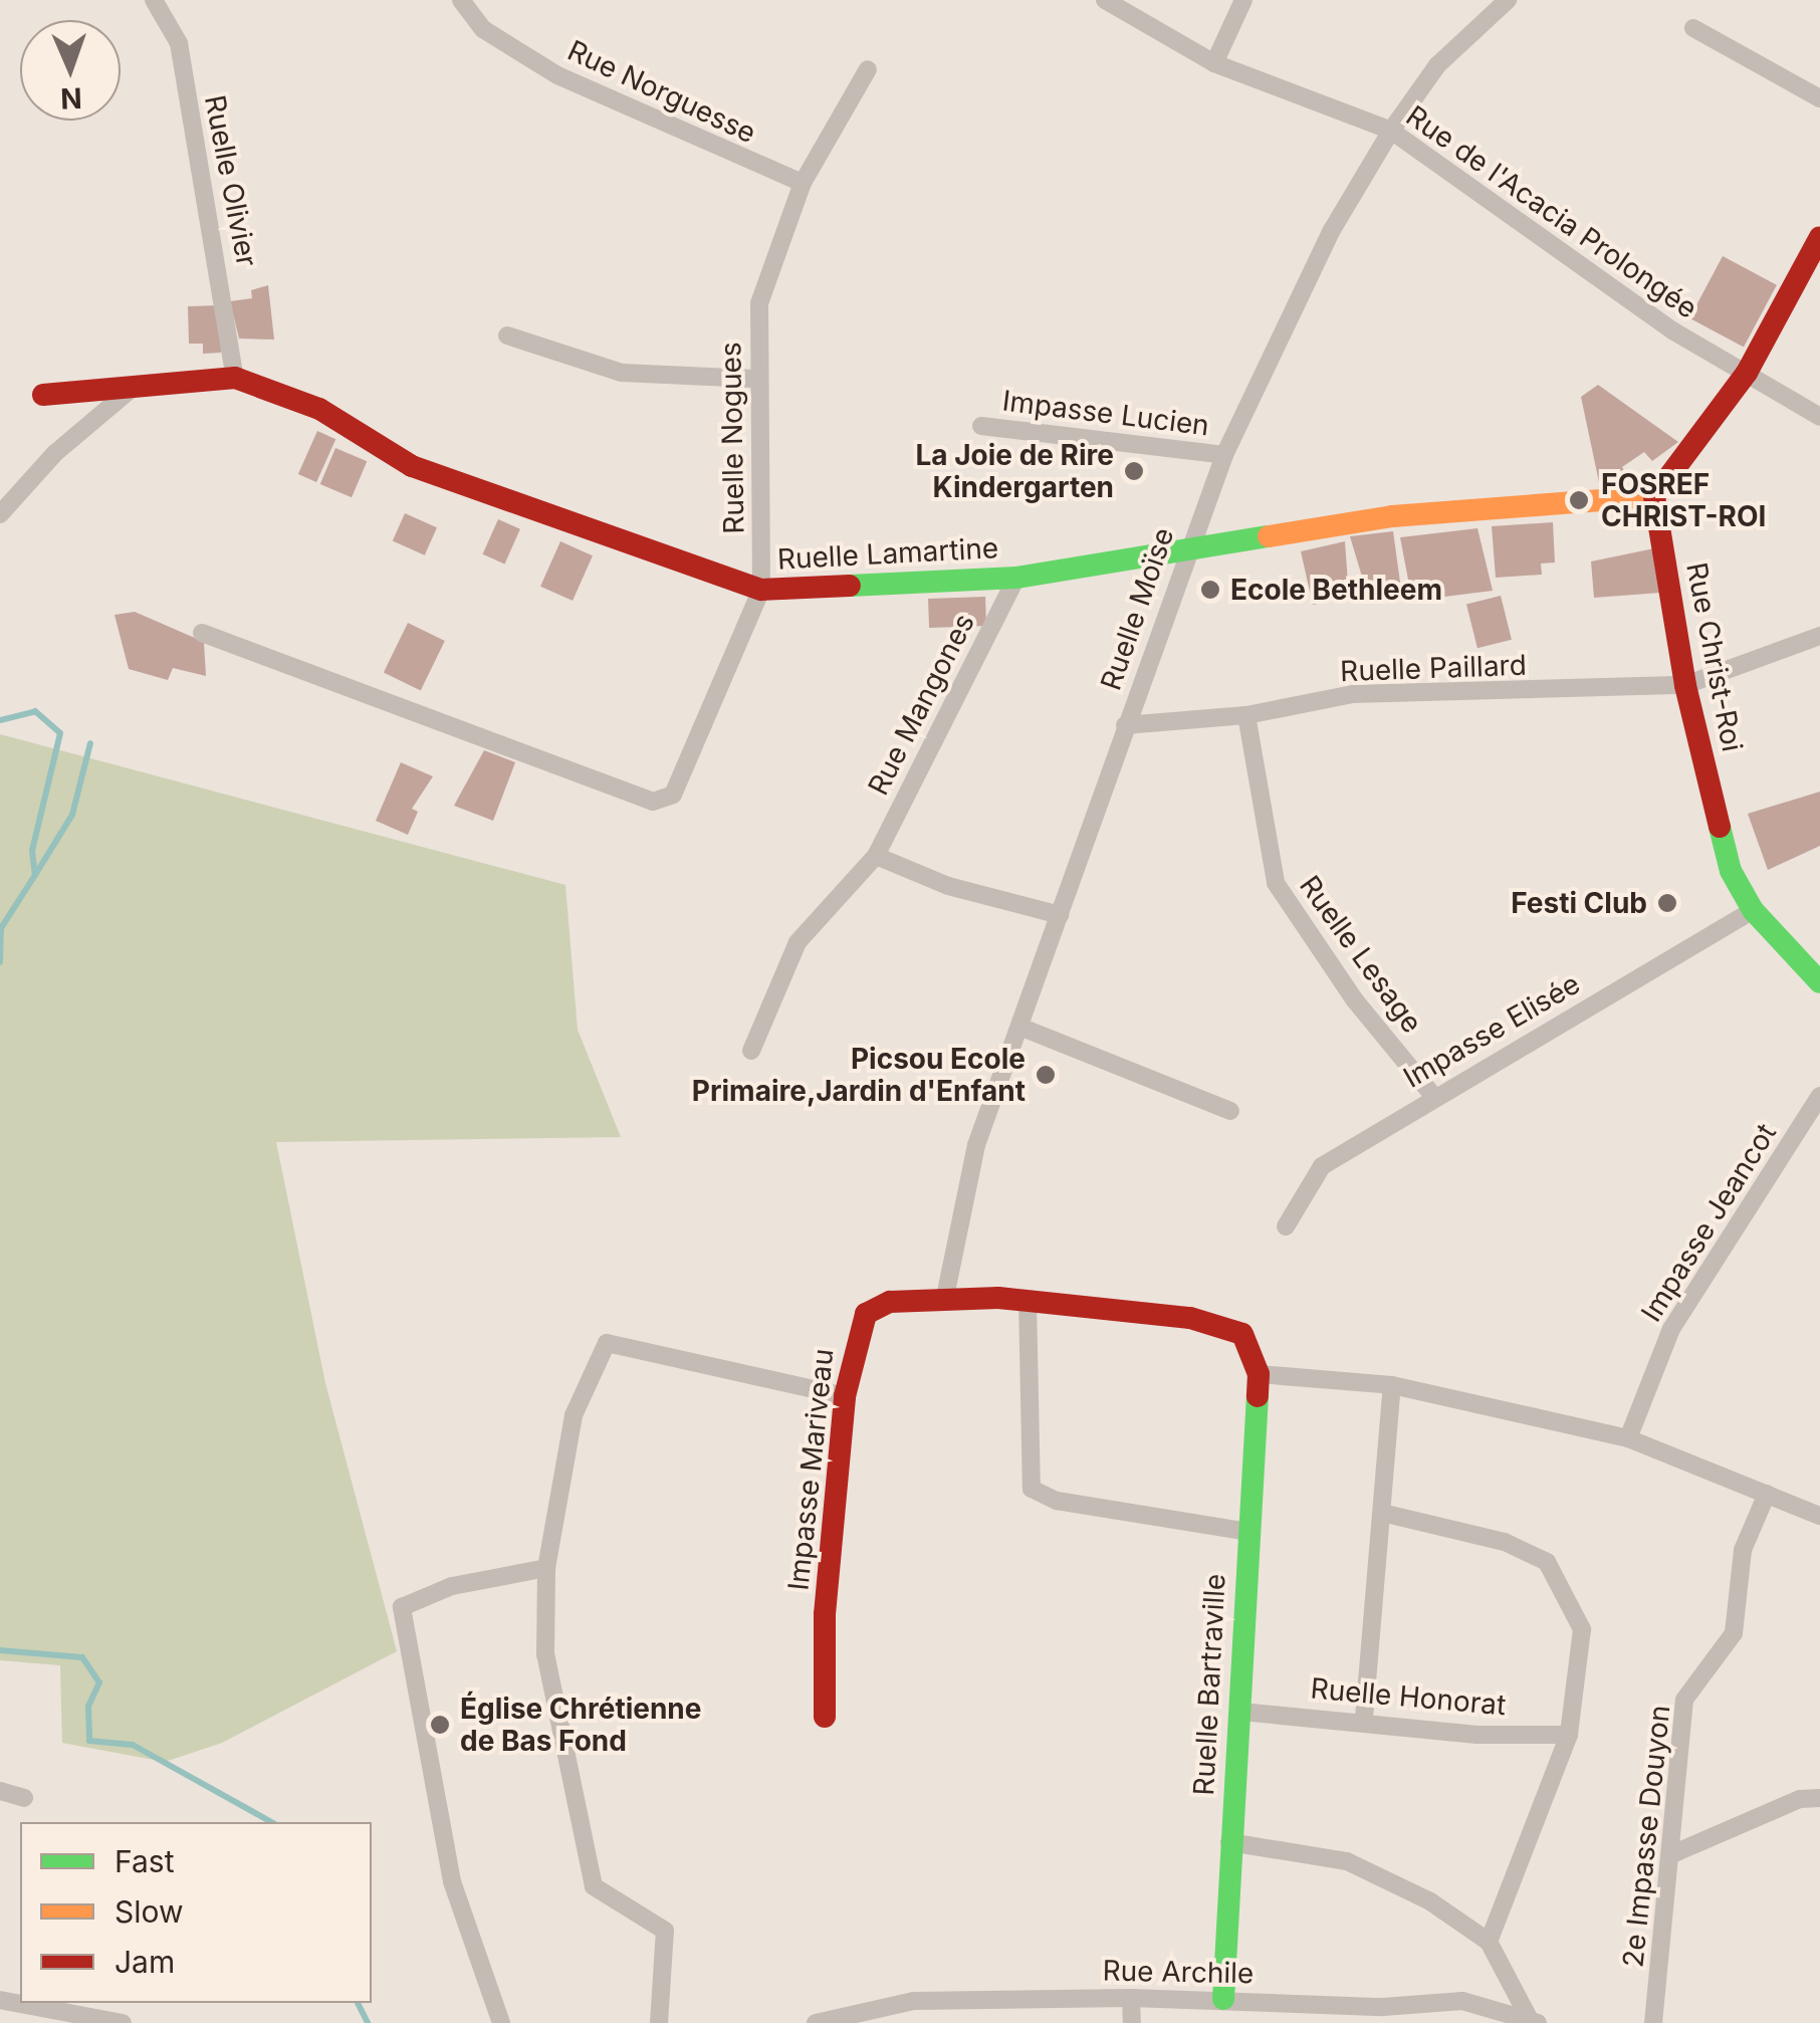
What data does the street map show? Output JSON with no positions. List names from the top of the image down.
{
  "streets": {
    "street": [
      "Rue Norguesse",
      "Ruelle Olivier",
      "Rue de l'Acacia Prolongée",
      "Impasse Lucien",
      "Ruelle Nogues",
      "Ruelle Lamartine",
      "Ruelle Moïse",
      "Rue Christ-Roi",
      "Ruelle Paillard",
      "Rue Mangones",
      "Ruelle Lesage",
      "Impasse Elisée",
      "Impasse Jeancot",
      "Impasse Mariveau",
      "Ruelle Bartraville",
      "Ruelle Honorat",
      "2e Impasse Douyon",
      "Rue Archile"
    ]
  },
  "crossings": [
    ["Rue Norguesse", "Ruelle Nogues"],
    ["Ruelle Olivier", "Ruelle Lamartine"],
    ["Rue de l'Acacia Prolongée", "Ruelle Moïse"],
    ["Impasse Lucien", "Ruelle Moïse"],
    ["Ruelle Nogues", "Ruelle Lamartine"],
    ["Ruelle Lamartine", "Ruelle Moïse"],
    ["Ruelle Lamartine", "Rue Christ-Roi"],
    ["Ruelle Lamartine", "Rue Mangones"],
    ["Ruelle Moïse", "Ruelle Paillard"],
    ["Ruelle Moïse", "Impasse Mariveau"],
    ["Rue Christ-Roi", "Ruelle Paillard"],
    ["Rue Christ-Roi", "Impasse Elisée"],
    ["Ruelle Paillard", "Ruelle Lesage"],
    ["Ruelle Lesage", "Impasse Elisée"],
    ["Ruelle Bartraville", "Ruelle Honorat"],
    ["Ruelle Bartraville", "Rue Archile"]
  ],
  "places": [
    "La Joie de Rire Kindergarten",
    "FOSREF CHRIST-ROI",
    "Ecole Bethleem",
    "Festi Club",
    "Picsou Ecole Primaire,Jardin d'Enfant",
    "Église Chrétienne de Bas Fond"
  ],
  "legend": ["Fast", "Slow", "Jam"],
  "north": "bottom"
}
